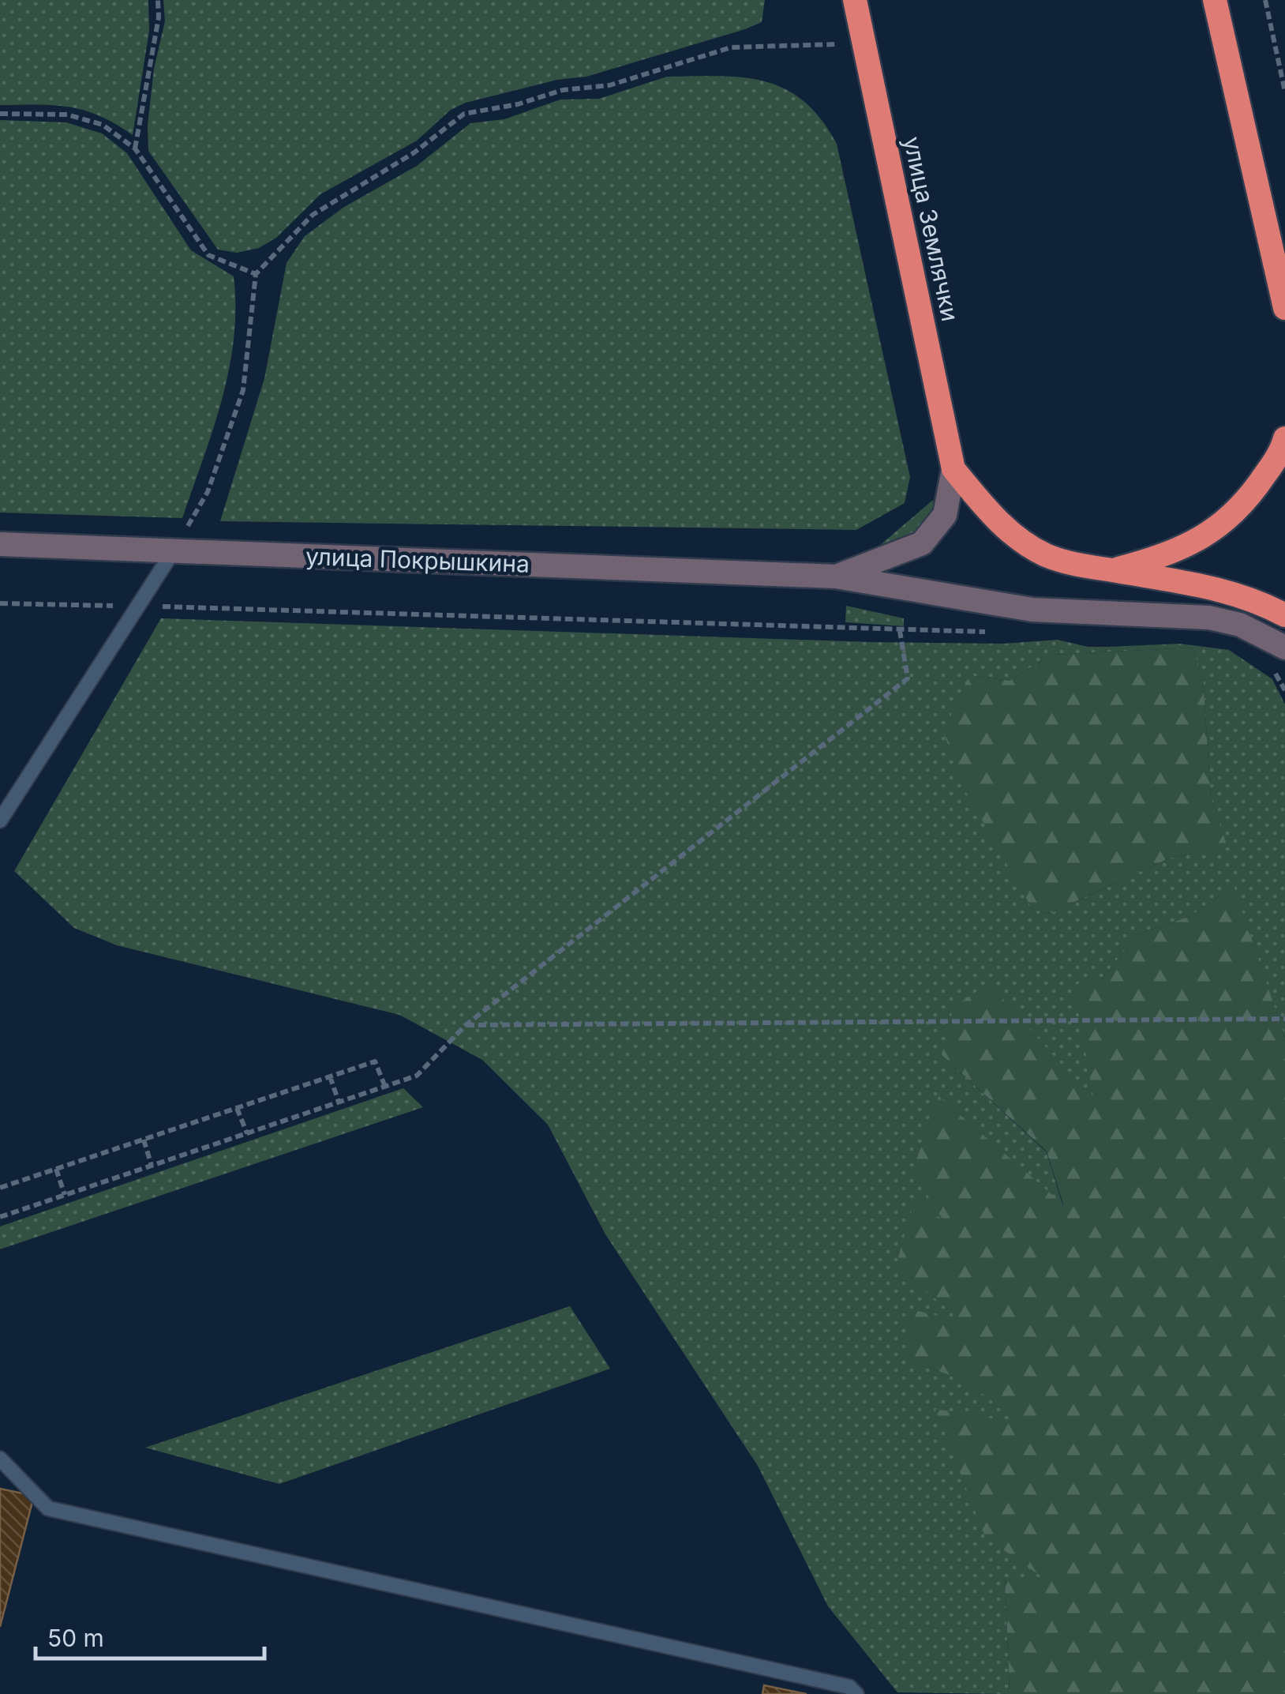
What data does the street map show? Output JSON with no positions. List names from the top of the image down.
{
  "streets": {
    "highway": ["улица Землячки"],
    "main road": ["улица Покрышкина"]
  },
  "scale_bar": "50 m"
}
